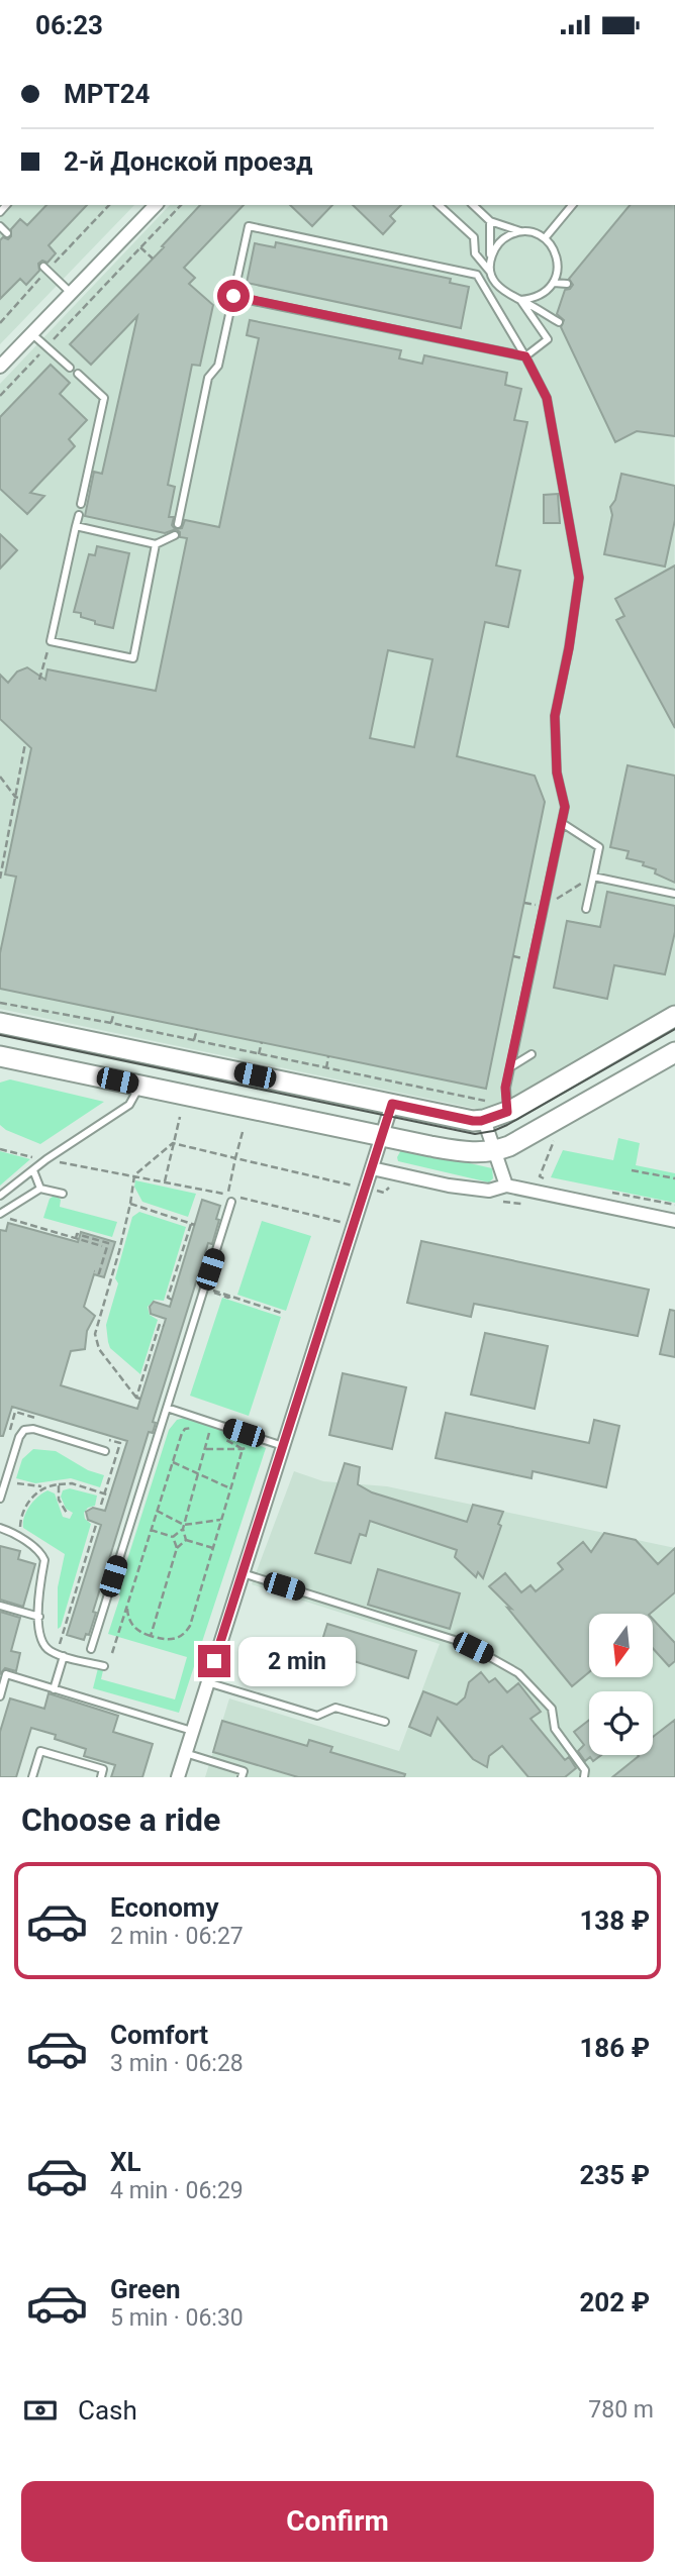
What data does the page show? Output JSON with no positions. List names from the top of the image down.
{
  "north": "bottom",
  "page": {
    "status": "06:23",
    "banner": ["МРТ24", "2-й Донской проезд"],
    "bubble": "2 min",
    "heading": "Choose a ride",
    "list": [
      {
        "name": "Economy",
        "note": "2 min · 06:27",
        "value": "138 ₽"
      },
      {
        "name": "Comfort",
        "note": "3 min · 06:28",
        "value": "186 ₽"
      },
      {
        "name": "XL",
        "note": "4 min · 06:29",
        "value": "235 ₽"
      },
      {
        "name": "Green",
        "note": "5 min · 06:30",
        "value": "202 ₽"
      }
    ],
    "pay": ["Cash", "780 m"],
    "buttons": "Confirm"
  }
}
